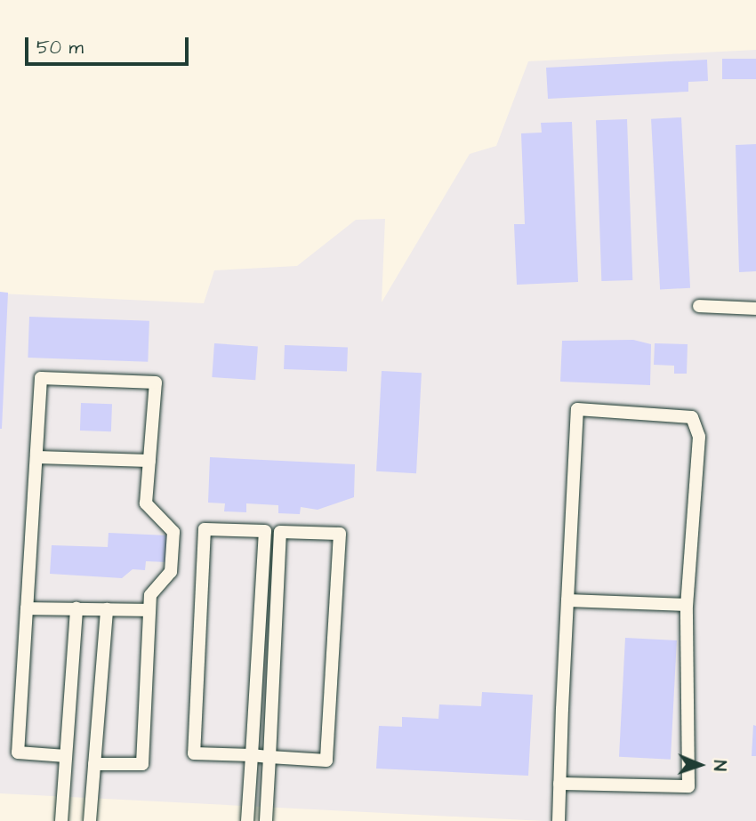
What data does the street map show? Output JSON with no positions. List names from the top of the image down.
{
  "scale_bar": "50 m",
  "north": "right"
}
